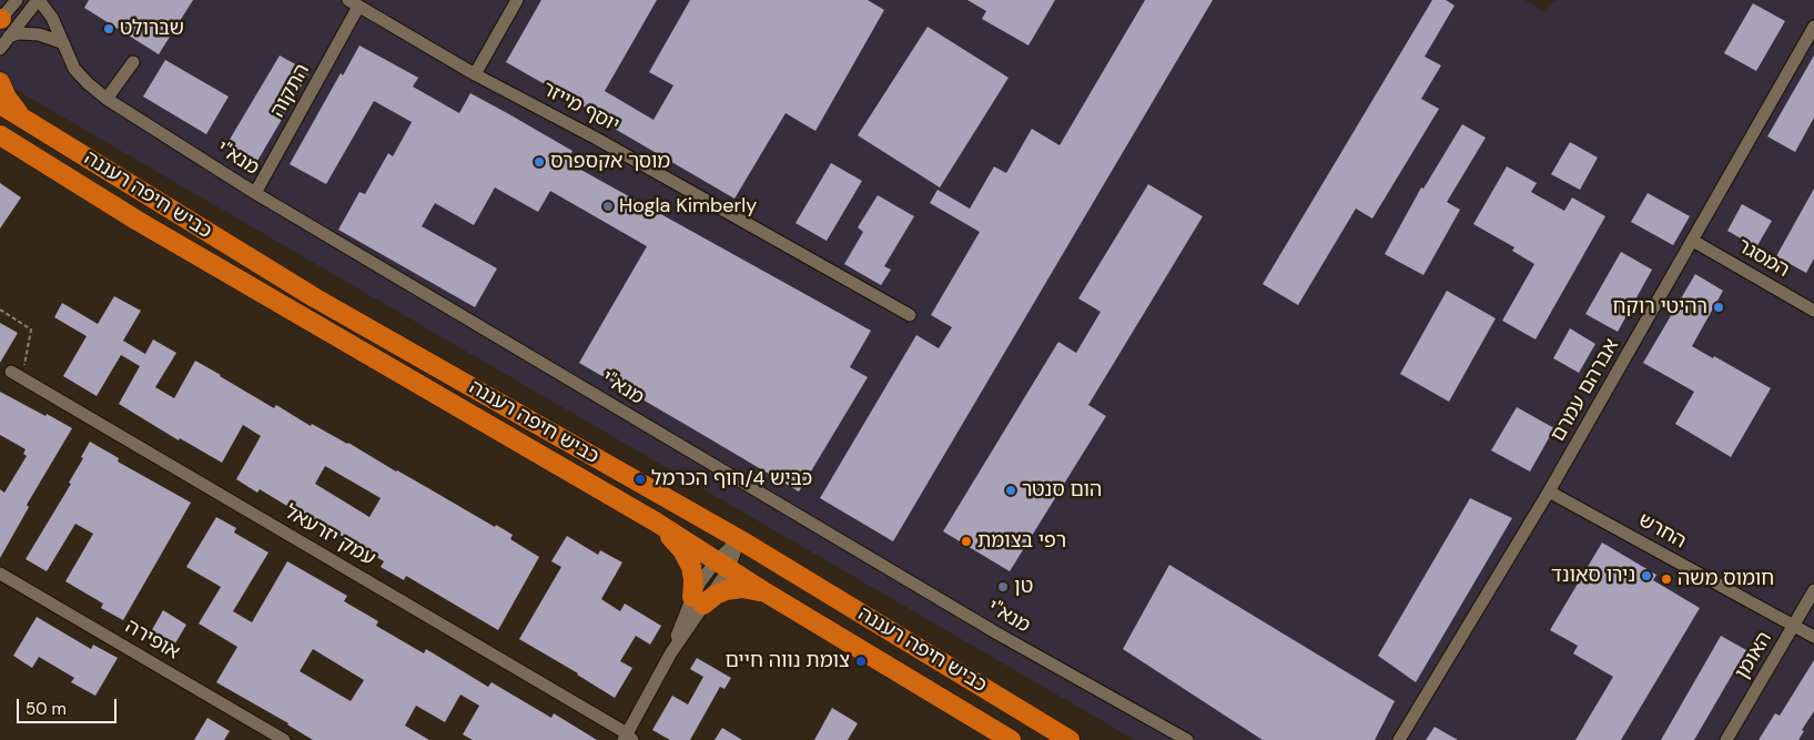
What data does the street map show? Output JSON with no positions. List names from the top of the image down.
{
  "streets": {
    "highway": ["כביש חיפה רעננה"],
    "street": [
      "התקוה",
      "יוסף מייזר",
      "מנא\"י",
      "המסגר",
      "אברהם עמרם",
      "החרש",
      "עמק יזרעאל",
      "אופירה",
      "האומן"
    ]
  },
  "crossings": [
    ["התקוה", "יוסף מייזר"],
    ["התקוה", "מנא\"י"],
    ["המסגר", "אברהם עמרם"],
    ["אברהם עמרם", "החרש"],
    ["החרש", "האומן"]
  ],
  "places": [
    "שברולט",
    "מוסך אקספרס",
    "Hogla Kimberly",
    "רהיטי רוקח",
    "כביש 4/חוף הכרמל",
    "הום סנטר",
    "רפי בצומת",
    "נירו סאונד",
    "חומוס משה",
    "טן",
    "צומת נווה חיים"
  ],
  "scale_bar": "50 m"
}
